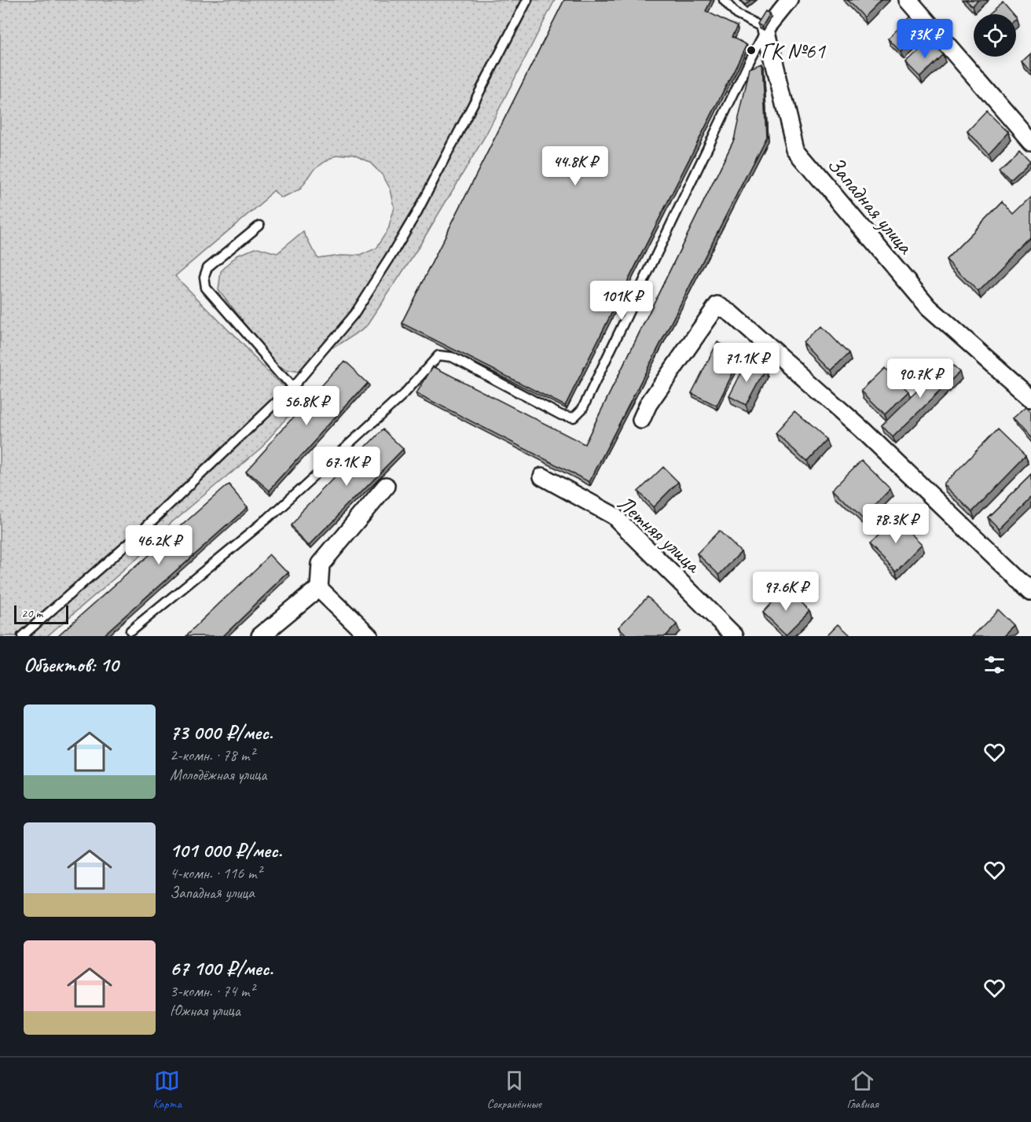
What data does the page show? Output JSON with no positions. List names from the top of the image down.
{
  "streets": {
    "street": ["Западная улица", "Летняя улица"]
  },
  "places": ["ГК №61"],
  "scale_bar": "20 m",
  "page": {
    "price": [
      "73K ₽",
      "44.8K ₽",
      "101K ₽",
      "71.1K ₽",
      "90.7K ₽",
      "56.8K ₽",
      "67.1K ₽",
      "78.3K ₽",
      "46.2K ₽",
      "97.6K ₽"
    ],
    "scale": "20 m",
    "heading": "Объектов: 10",
    "list": [
      {
        "name": "73 000 ₽/мес.",
        "note": "2-комн. · 78 m² · Молодёжная улица"
      },
      {
        "name": "101 000 ₽/мес.",
        "note": "4-комн. · 116 m² · Западная улица"
      },
      {
        "name": "67 100 ₽/мес.",
        "note": "3-комн. · 74 m² · Южная улица"
      }
    ],
    "tabs": ["Карта", "Сохранённые", "Главная"]
  }
}
